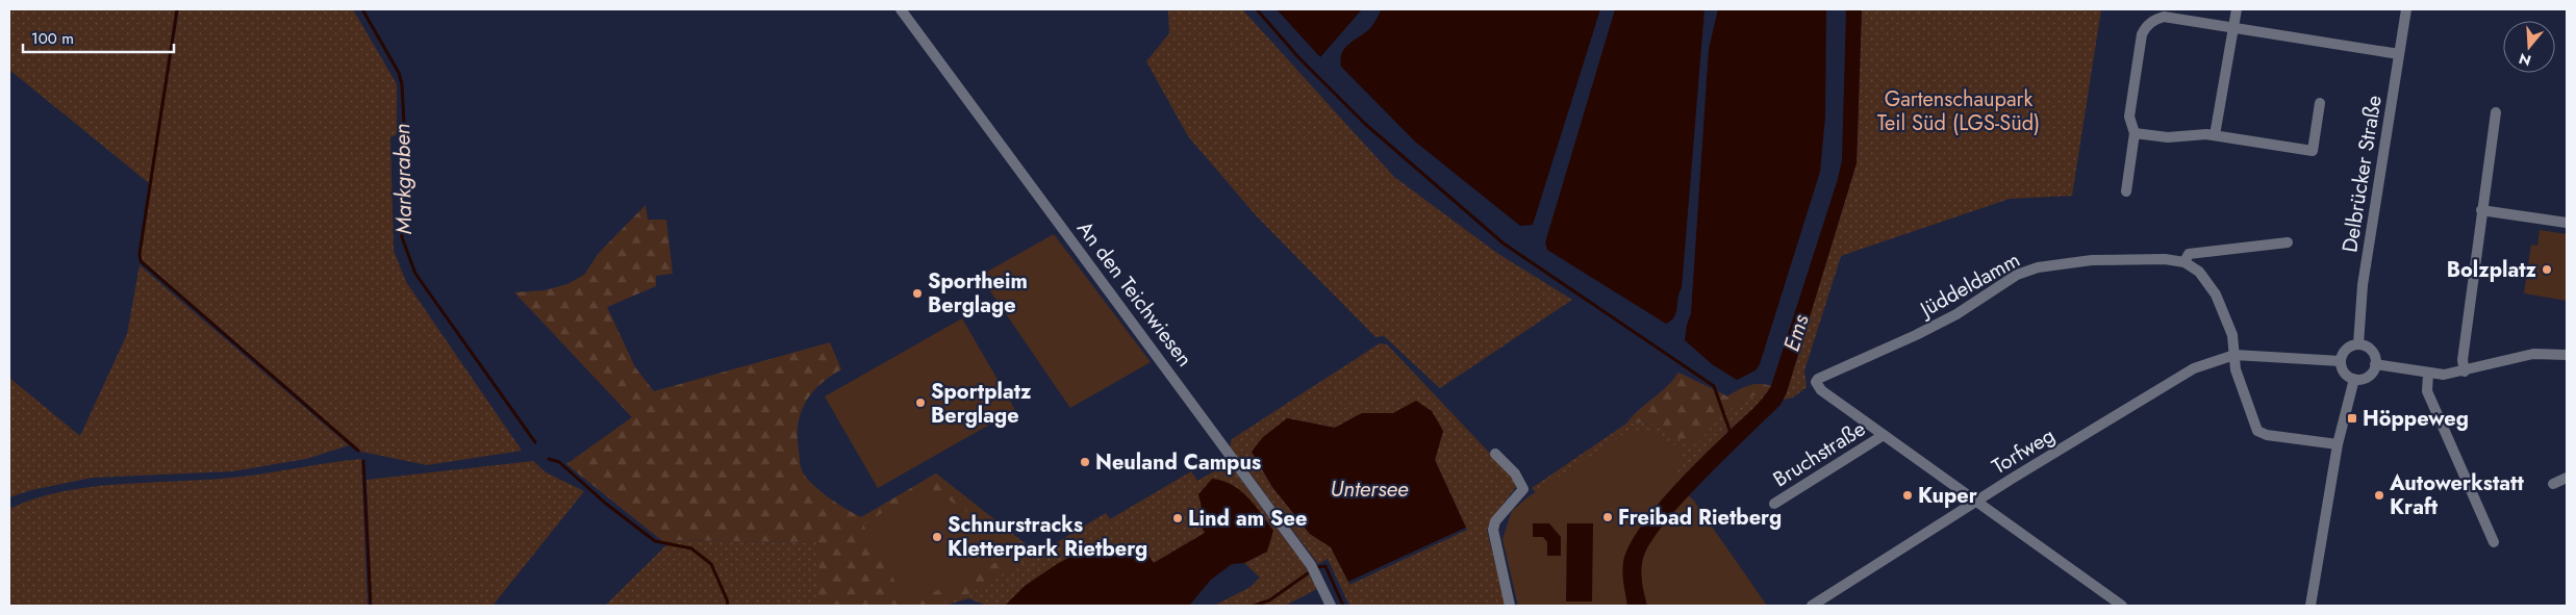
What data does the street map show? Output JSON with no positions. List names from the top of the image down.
{
  "streets": {
    "street": [
      "Delbrücker Straße",
      "Jüddeldamm",
      "An den Teichwiesen",
      "Torfweg",
      "Bruchstraße"
    ]
  },
  "crossings": [
    ["Delbrücker Straße", "Torfweg"],
    ["Jüddeldamm", "Bruchstraße"],
    ["Torfweg", "Bruchstraße"]
  ],
  "water": ["Markgraben", "Ems", "Untersee"],
  "parks": ["Gartenschaupark Teil Süd (LGS-Süd)"],
  "places": {
    "other": [
      "Bolzplatz",
      "Sportheim Berglage",
      "Sportplatz Berglage",
      "Neuland Campus",
      "Kuper",
      "Autowerkstatt Kraft",
      "Freibad Rietberg",
      "Lind am See",
      "Schnurstracks Kletterpark Rietberg"
    ],
    "transit": ["Höppeweg"]
  },
  "scale_bar": "100 m",
  "north": "bottom"
}
